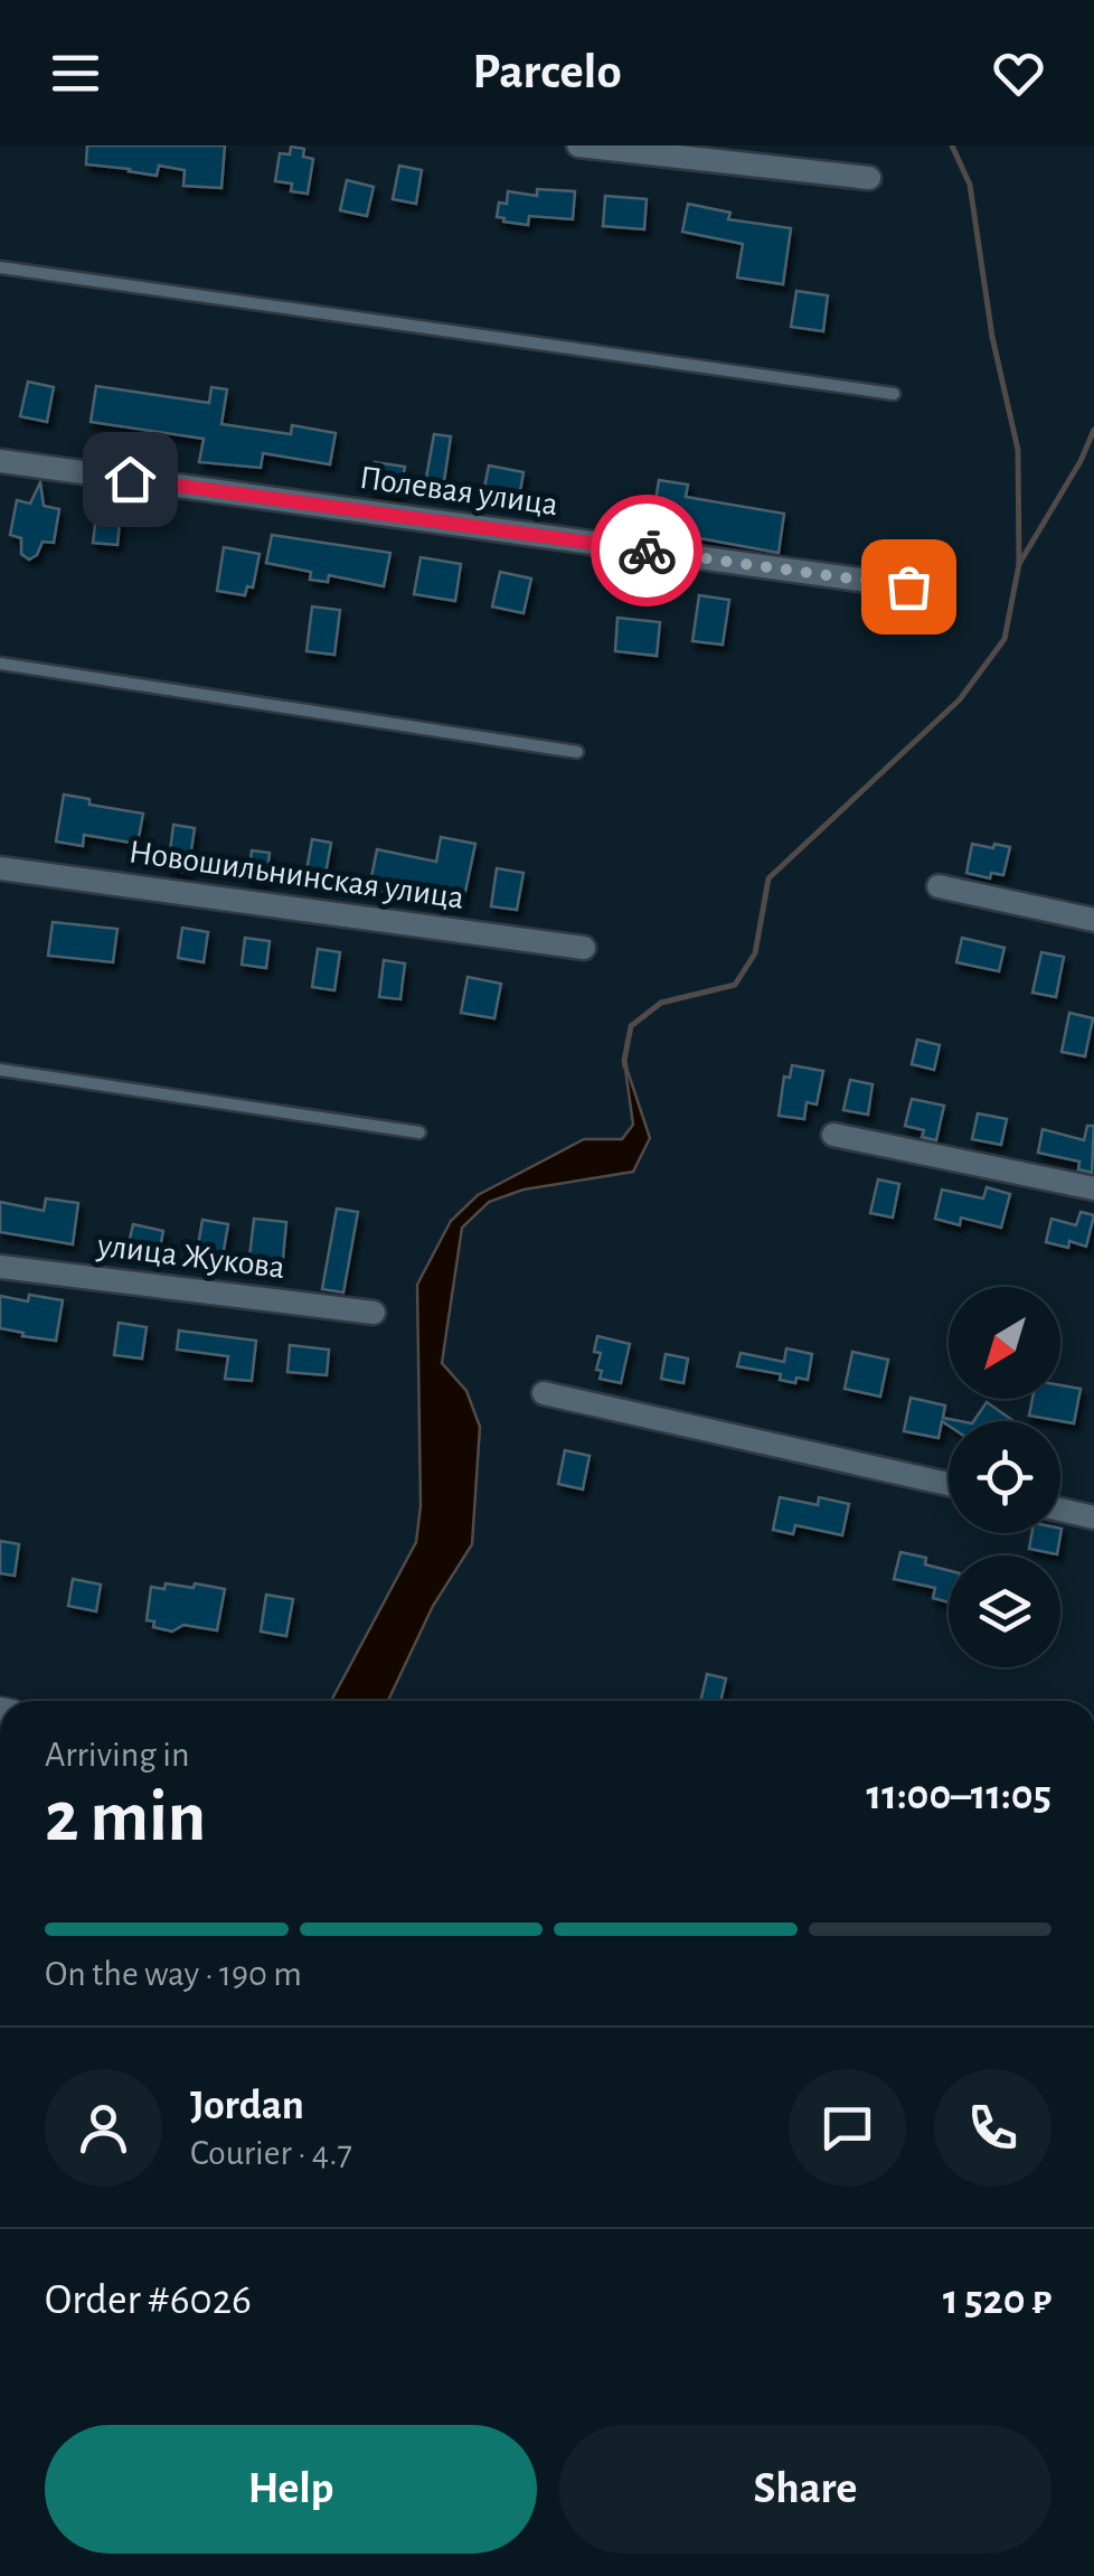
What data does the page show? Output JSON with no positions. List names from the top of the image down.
{
  "streets": {
    "street": ["Полевая улица", "Новошильнинская улица", "улица Жукова"]
  },
  "north": "bottom left",
  "page": {
    "header": "Parcelo",
    "heading": ["2 min", "Arriving in", "11:00–11:05"],
    "panel": [
      "Jordan",
      "Courier · 4.7",
      "Order #6026",
      "1 520 ₽"
    ],
    "bar": "On the way · 190 m",
    "buttons": ["Help", "Share"]
  }
}
